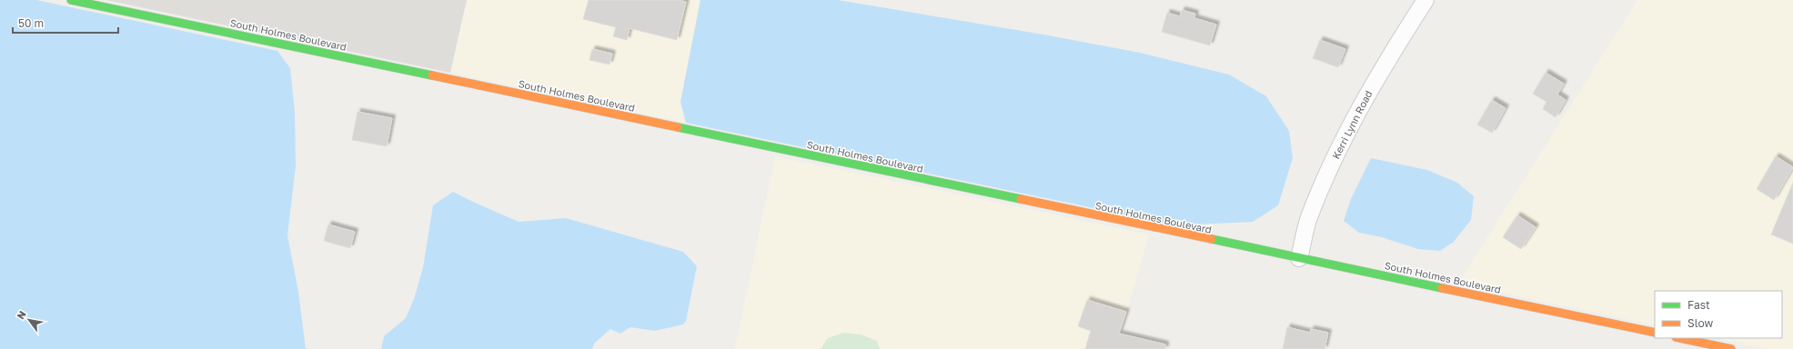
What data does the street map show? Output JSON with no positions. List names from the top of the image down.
{
  "streets": {
    "main road": ["South Holmes Boulevard"],
    "street": ["Kerri Lynn Road"]
  },
  "crossings": [
    ["South Holmes Boulevard", "Kerri Lynn Road"]
  ],
  "legend": ["Fast", "Slow"],
  "scale_bar": "50 m",
  "north": "top left"
}
